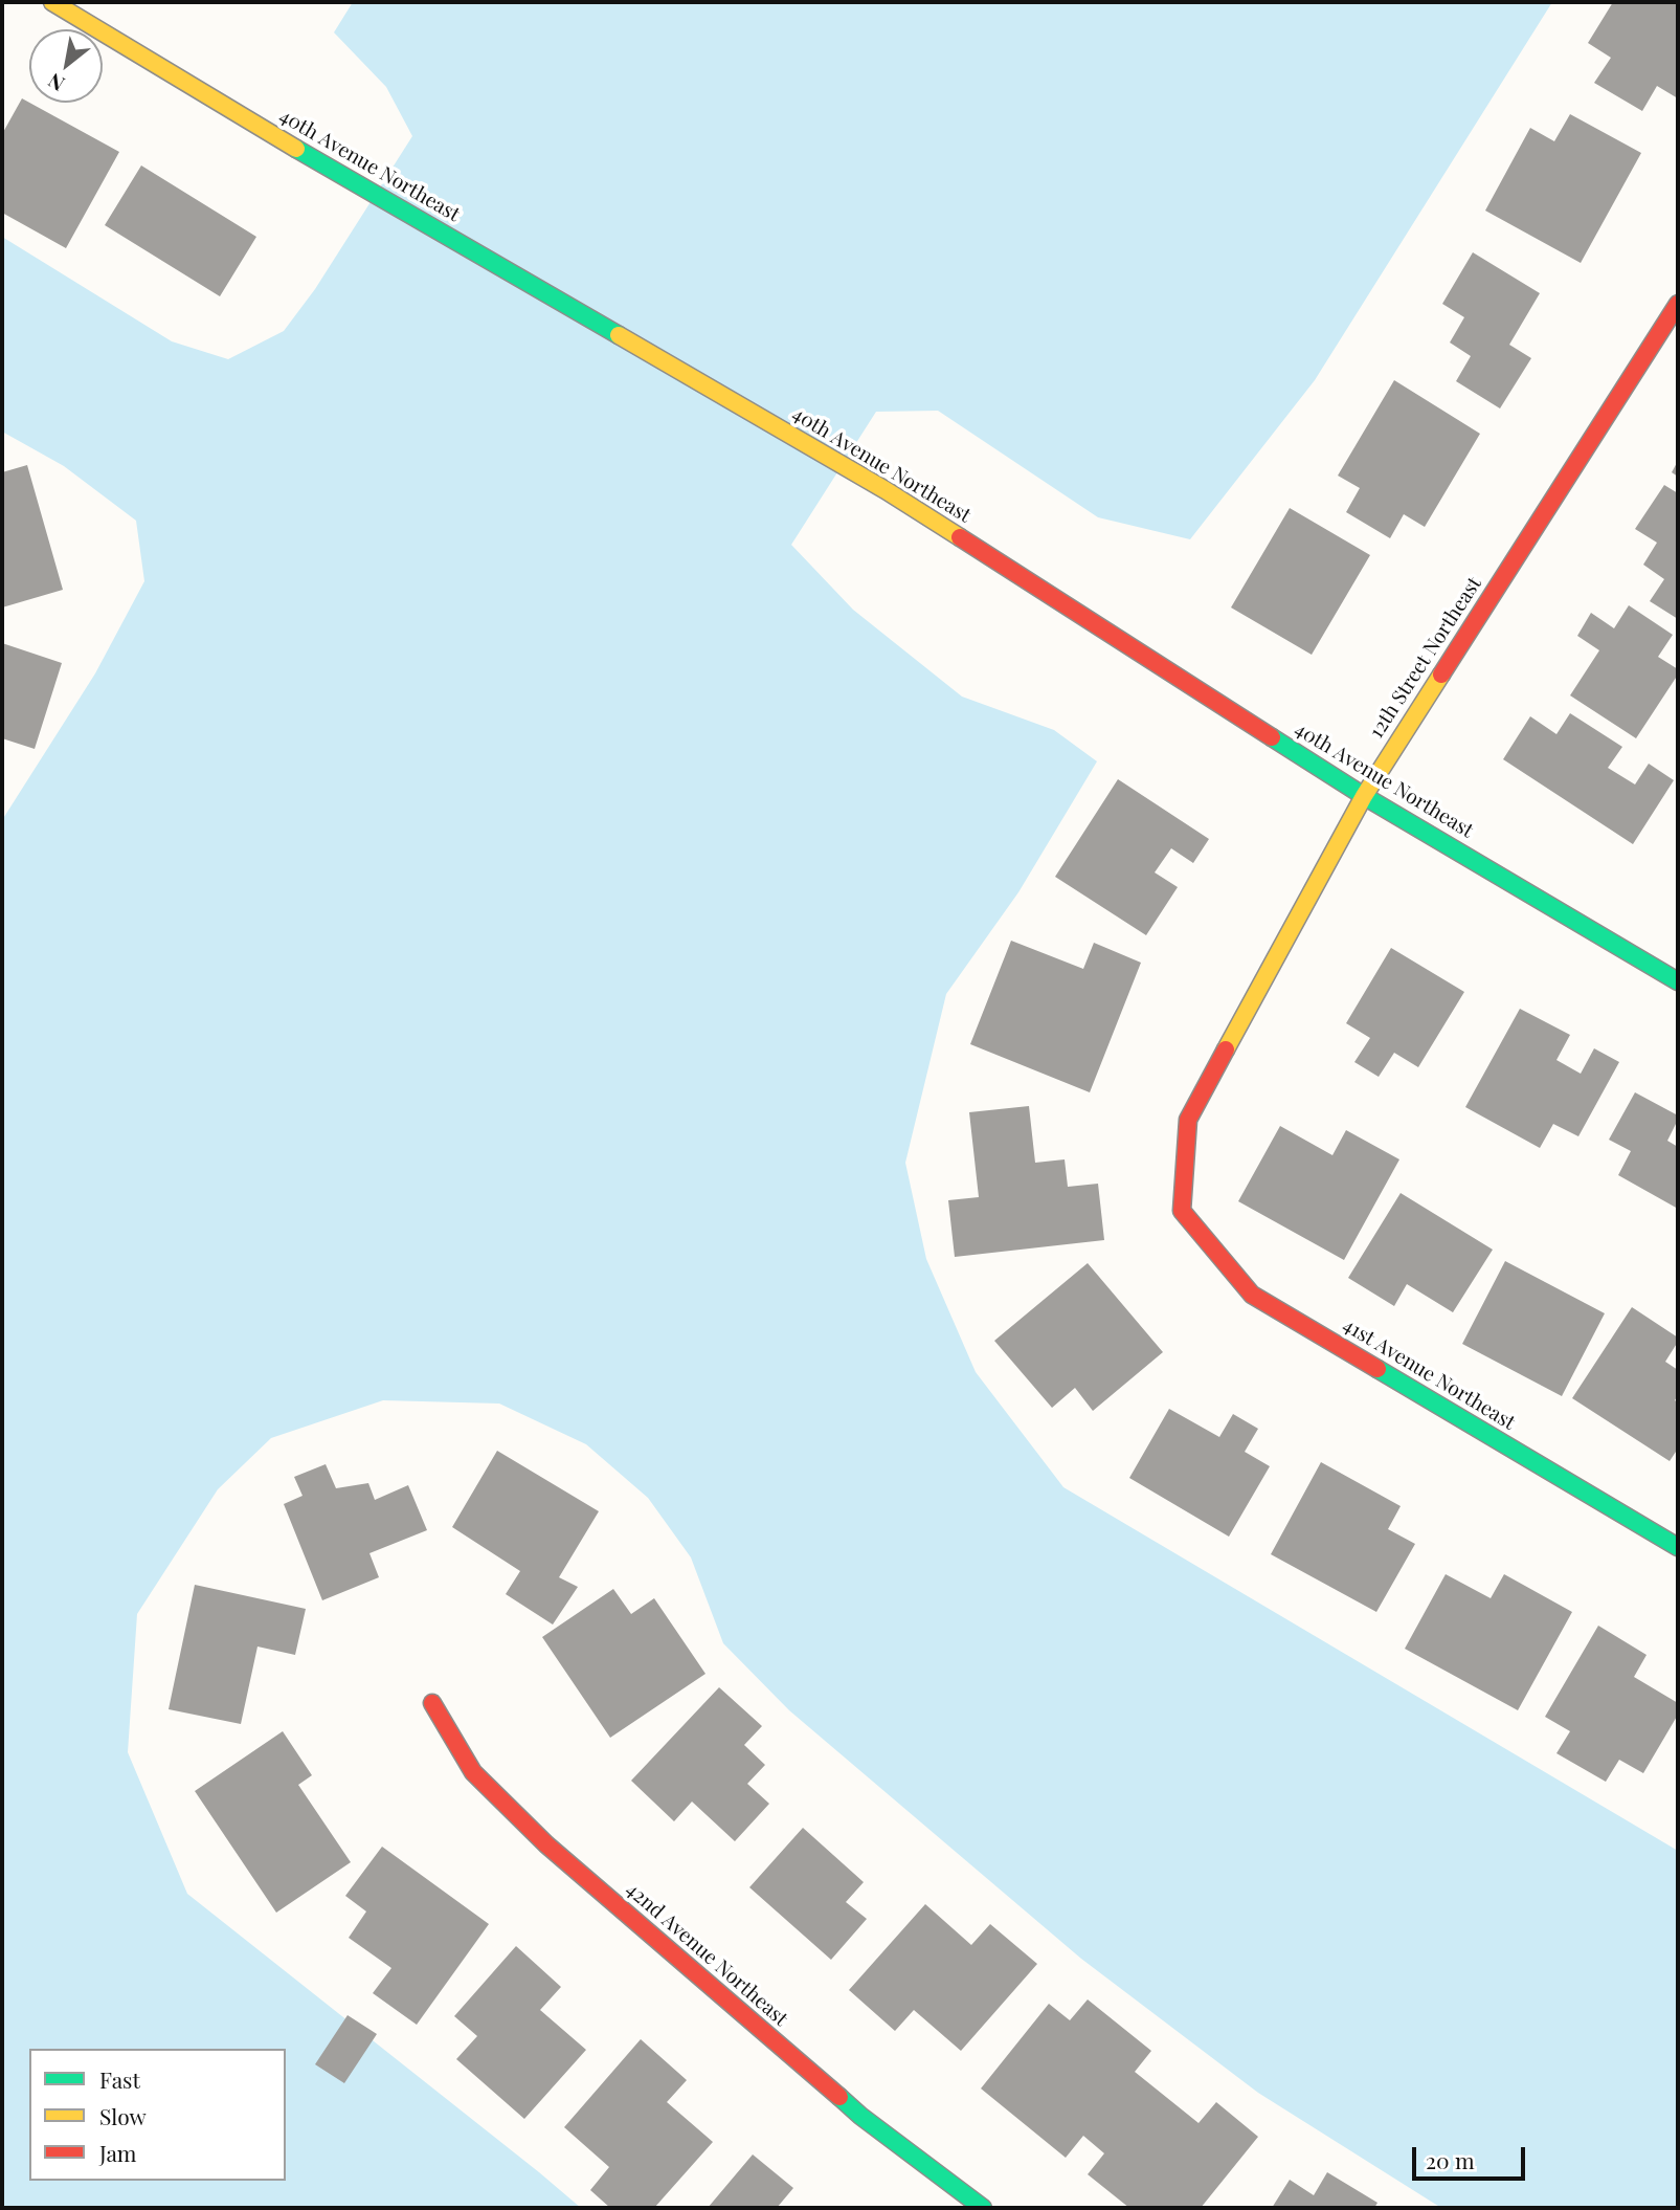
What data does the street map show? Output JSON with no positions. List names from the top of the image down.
{
  "streets": {
    "street": [
      "40th Avenue Northeast",
      "12th Street Northeast",
      "41st Avenue Northeast",
      "42nd Avenue Northeast"
    ]
  },
  "crossings": [
    ["40th Avenue Northeast", "12th Street Northeast"],
    ["12th Street Northeast", "41st Avenue Northeast"]
  ],
  "legend": ["Fast", "Slow", "Jam"],
  "scale_bar": "20 m",
  "north": "bottom left"
}
